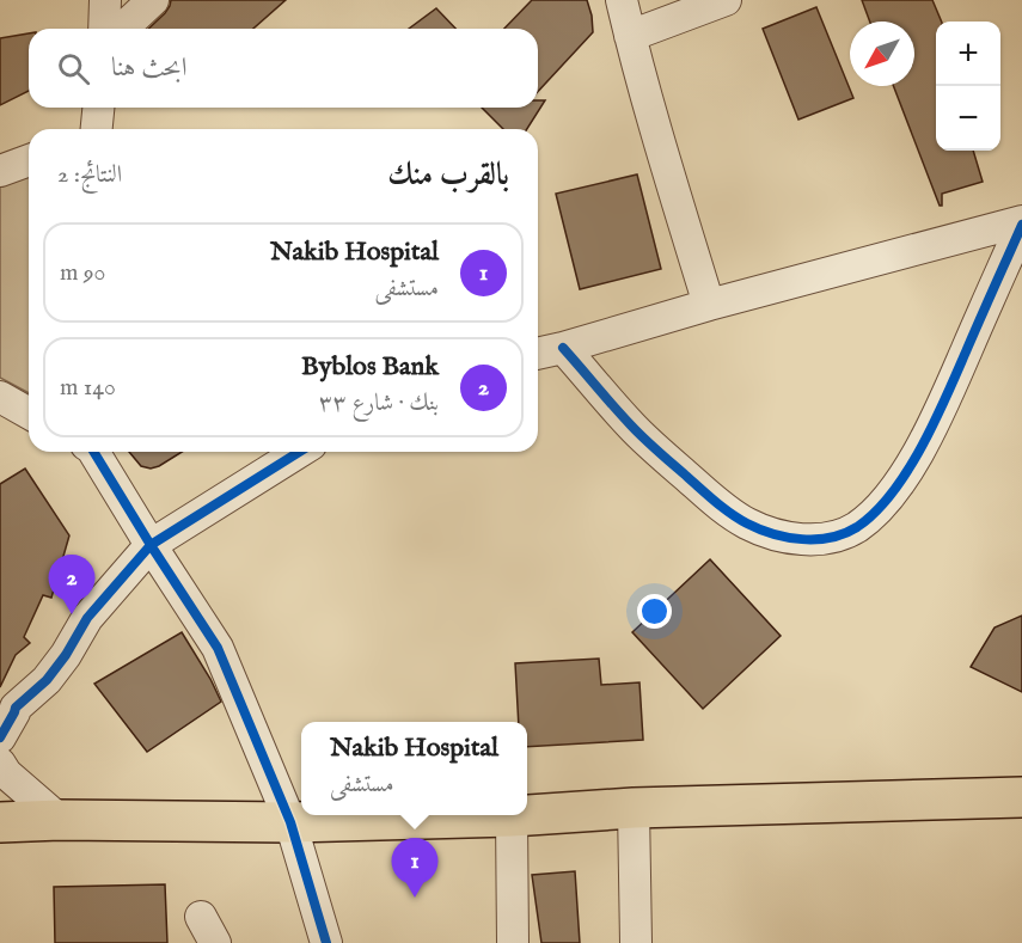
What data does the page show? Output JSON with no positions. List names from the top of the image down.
{
  "north": "bottom left",
  "page": {
    "map_buttons": ["+", "−"],
    "search": "ابحث هنا",
    "heading": ["بالقرب منك", "النتائج: 2"],
    "list": [
      {
        "mark": "1",
        "name": "Nakib Hospital",
        "note": "مستشفى",
        "value": "90 m"
      },
      {
        "mark": "2",
        "name": "Byblos Bank",
        "note": "بنك · شارع ٣٣",
        "value": "140 m"
      }
    ],
    "pins": ["2", "1"],
    "popup": ["Nakib Hospital", "مستشفى"]
  }
}
